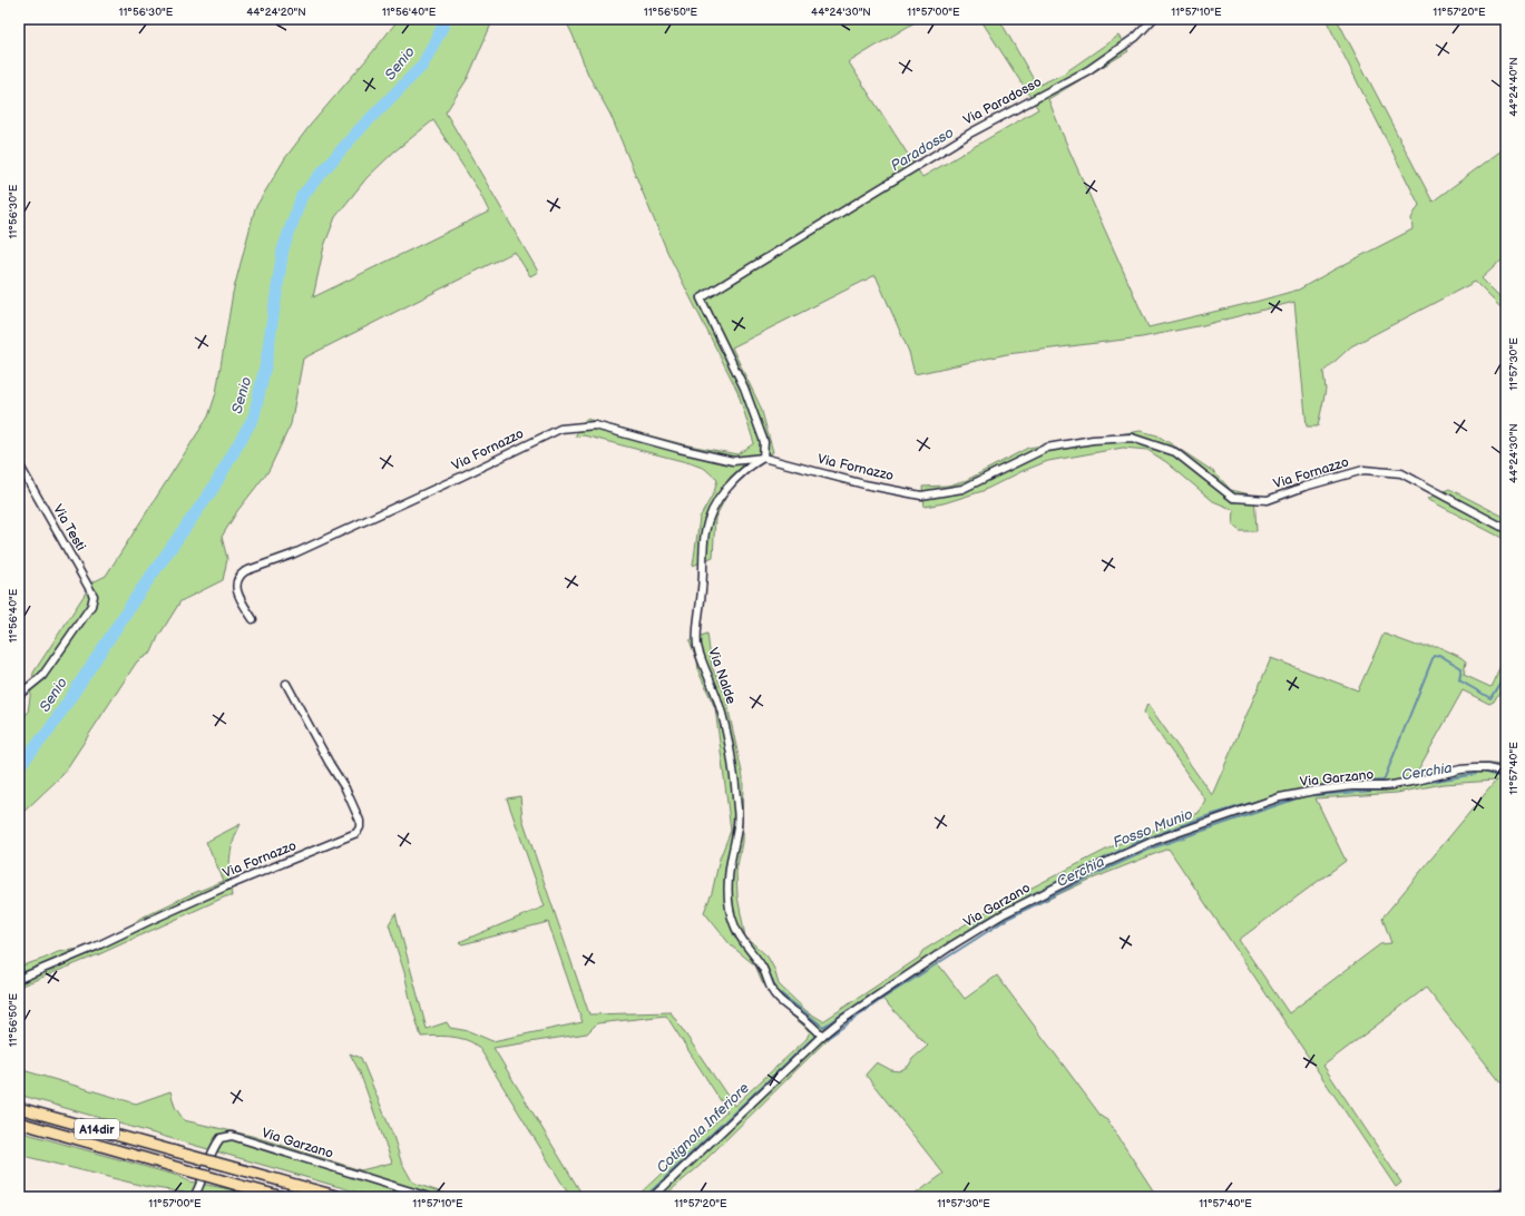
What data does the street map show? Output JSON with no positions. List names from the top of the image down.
{
  "streets": {
    "highway": ["A14dir"],
    "street": [
      "Via Paradosso",
      "Via Fornazzo",
      "Via Testi",
      "Via Nalde",
      "Via Garzano"
    ]
  },
  "crossings": [
    ["Via Paradosso", "Via Fornazzo"],
    ["Via Paradosso", "Via Nalde"],
    ["Via Fornazzo", "Via Nalde"],
    ["Via Nalde", "Via Garzano"]
  ],
  "water": [
    "Senio",
    "Paradosso",
    "Cerchia",
    "Fosso Munio",
    "Cotignola Inferiore"
  ],
  "coordinates": [
    "11°56'30\"E",
    "44°24'20\"N",
    "11°56'40\"E",
    "11°56'50\"E",
    "44°24'30\"N",
    "11°57'00\"E",
    "11°57'10\"E",
    "11°57'20\"E",
    "44°24'40\"N",
    "11°57'30\"E",
    "11°57'40\"E"
  ]
}
